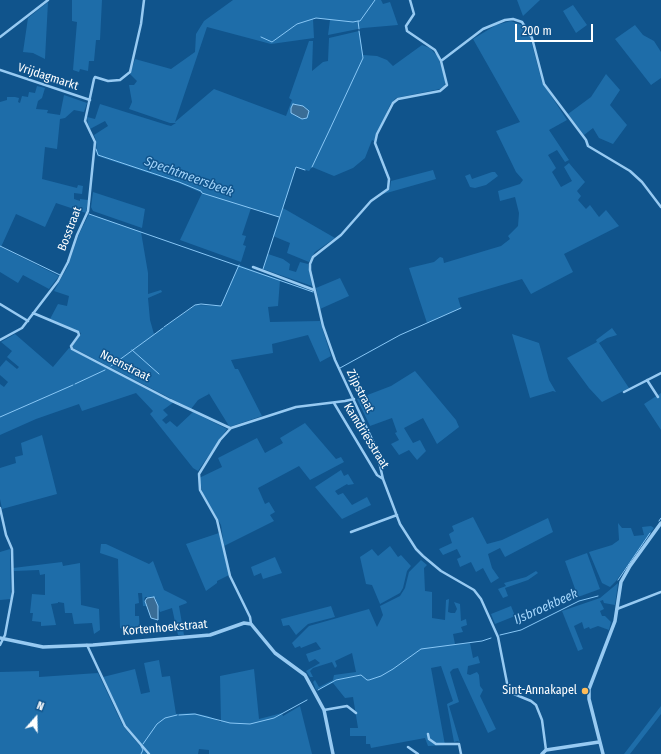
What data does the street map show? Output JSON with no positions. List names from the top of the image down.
{
  "streets": {
    "street": [
      "Vrijdagmarkt",
      "Bosstraat",
      "Noenstraat",
      "Zijpstraat",
      "Kamdriesstraat",
      "Kortenhoekstraat"
    ]
  },
  "crossings": [
    ["Vrijdagmarkt", "Bosstraat"],
    ["Bosstraat", "Noenstraat"],
    ["Zijpstraat", "Kamdriesstraat"]
  ],
  "water": ["Spechtmeersbeek", "IJsbroekbeek"],
  "places": ["Sint-Annakapel"],
  "scale_bar": "200 m",
  "north": "top"
}
